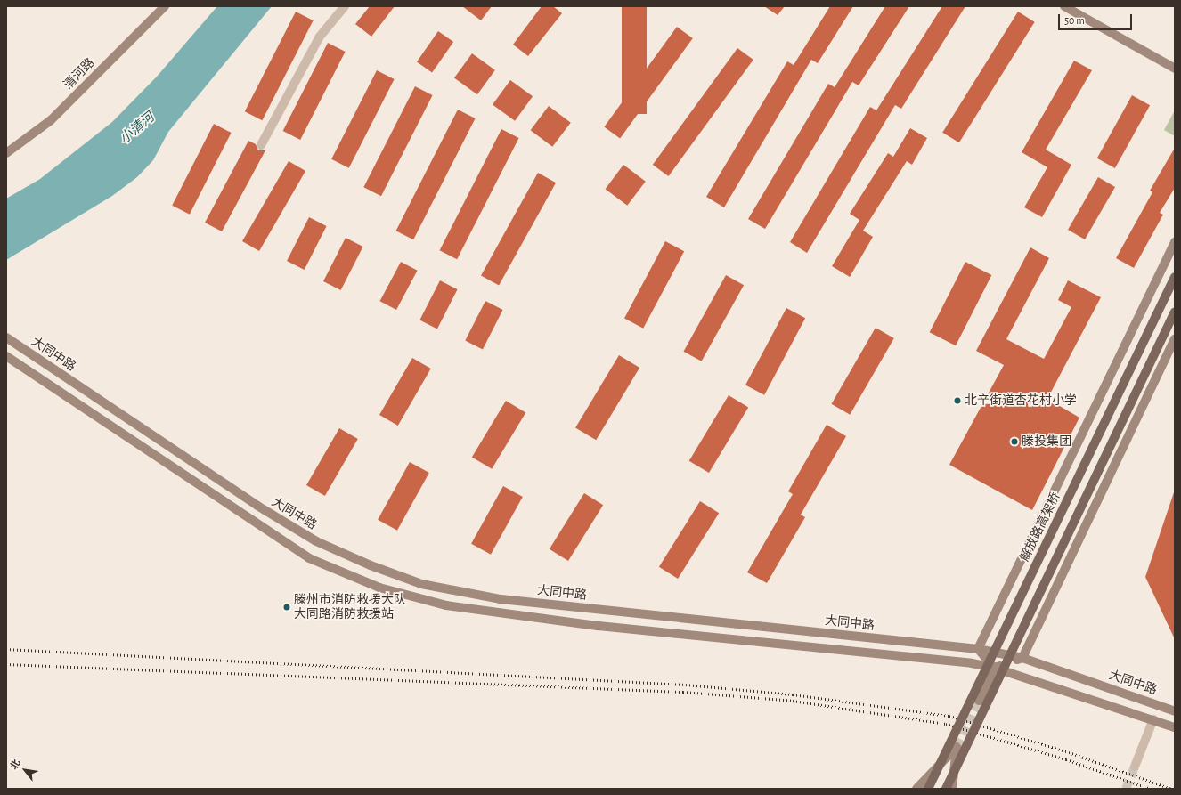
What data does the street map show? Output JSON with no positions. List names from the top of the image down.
{
  "streets": {
    "main road": ["清河路", "大同中路", "解放路高架桥"]
  },
  "water": ["小清河"],
  "places": ["北辛街道杏花村小学", "滕投集团", "滕州市消防救援大队 大同路消防救援站"],
  "scale_bar": "50 m",
  "north": "top left"
}
